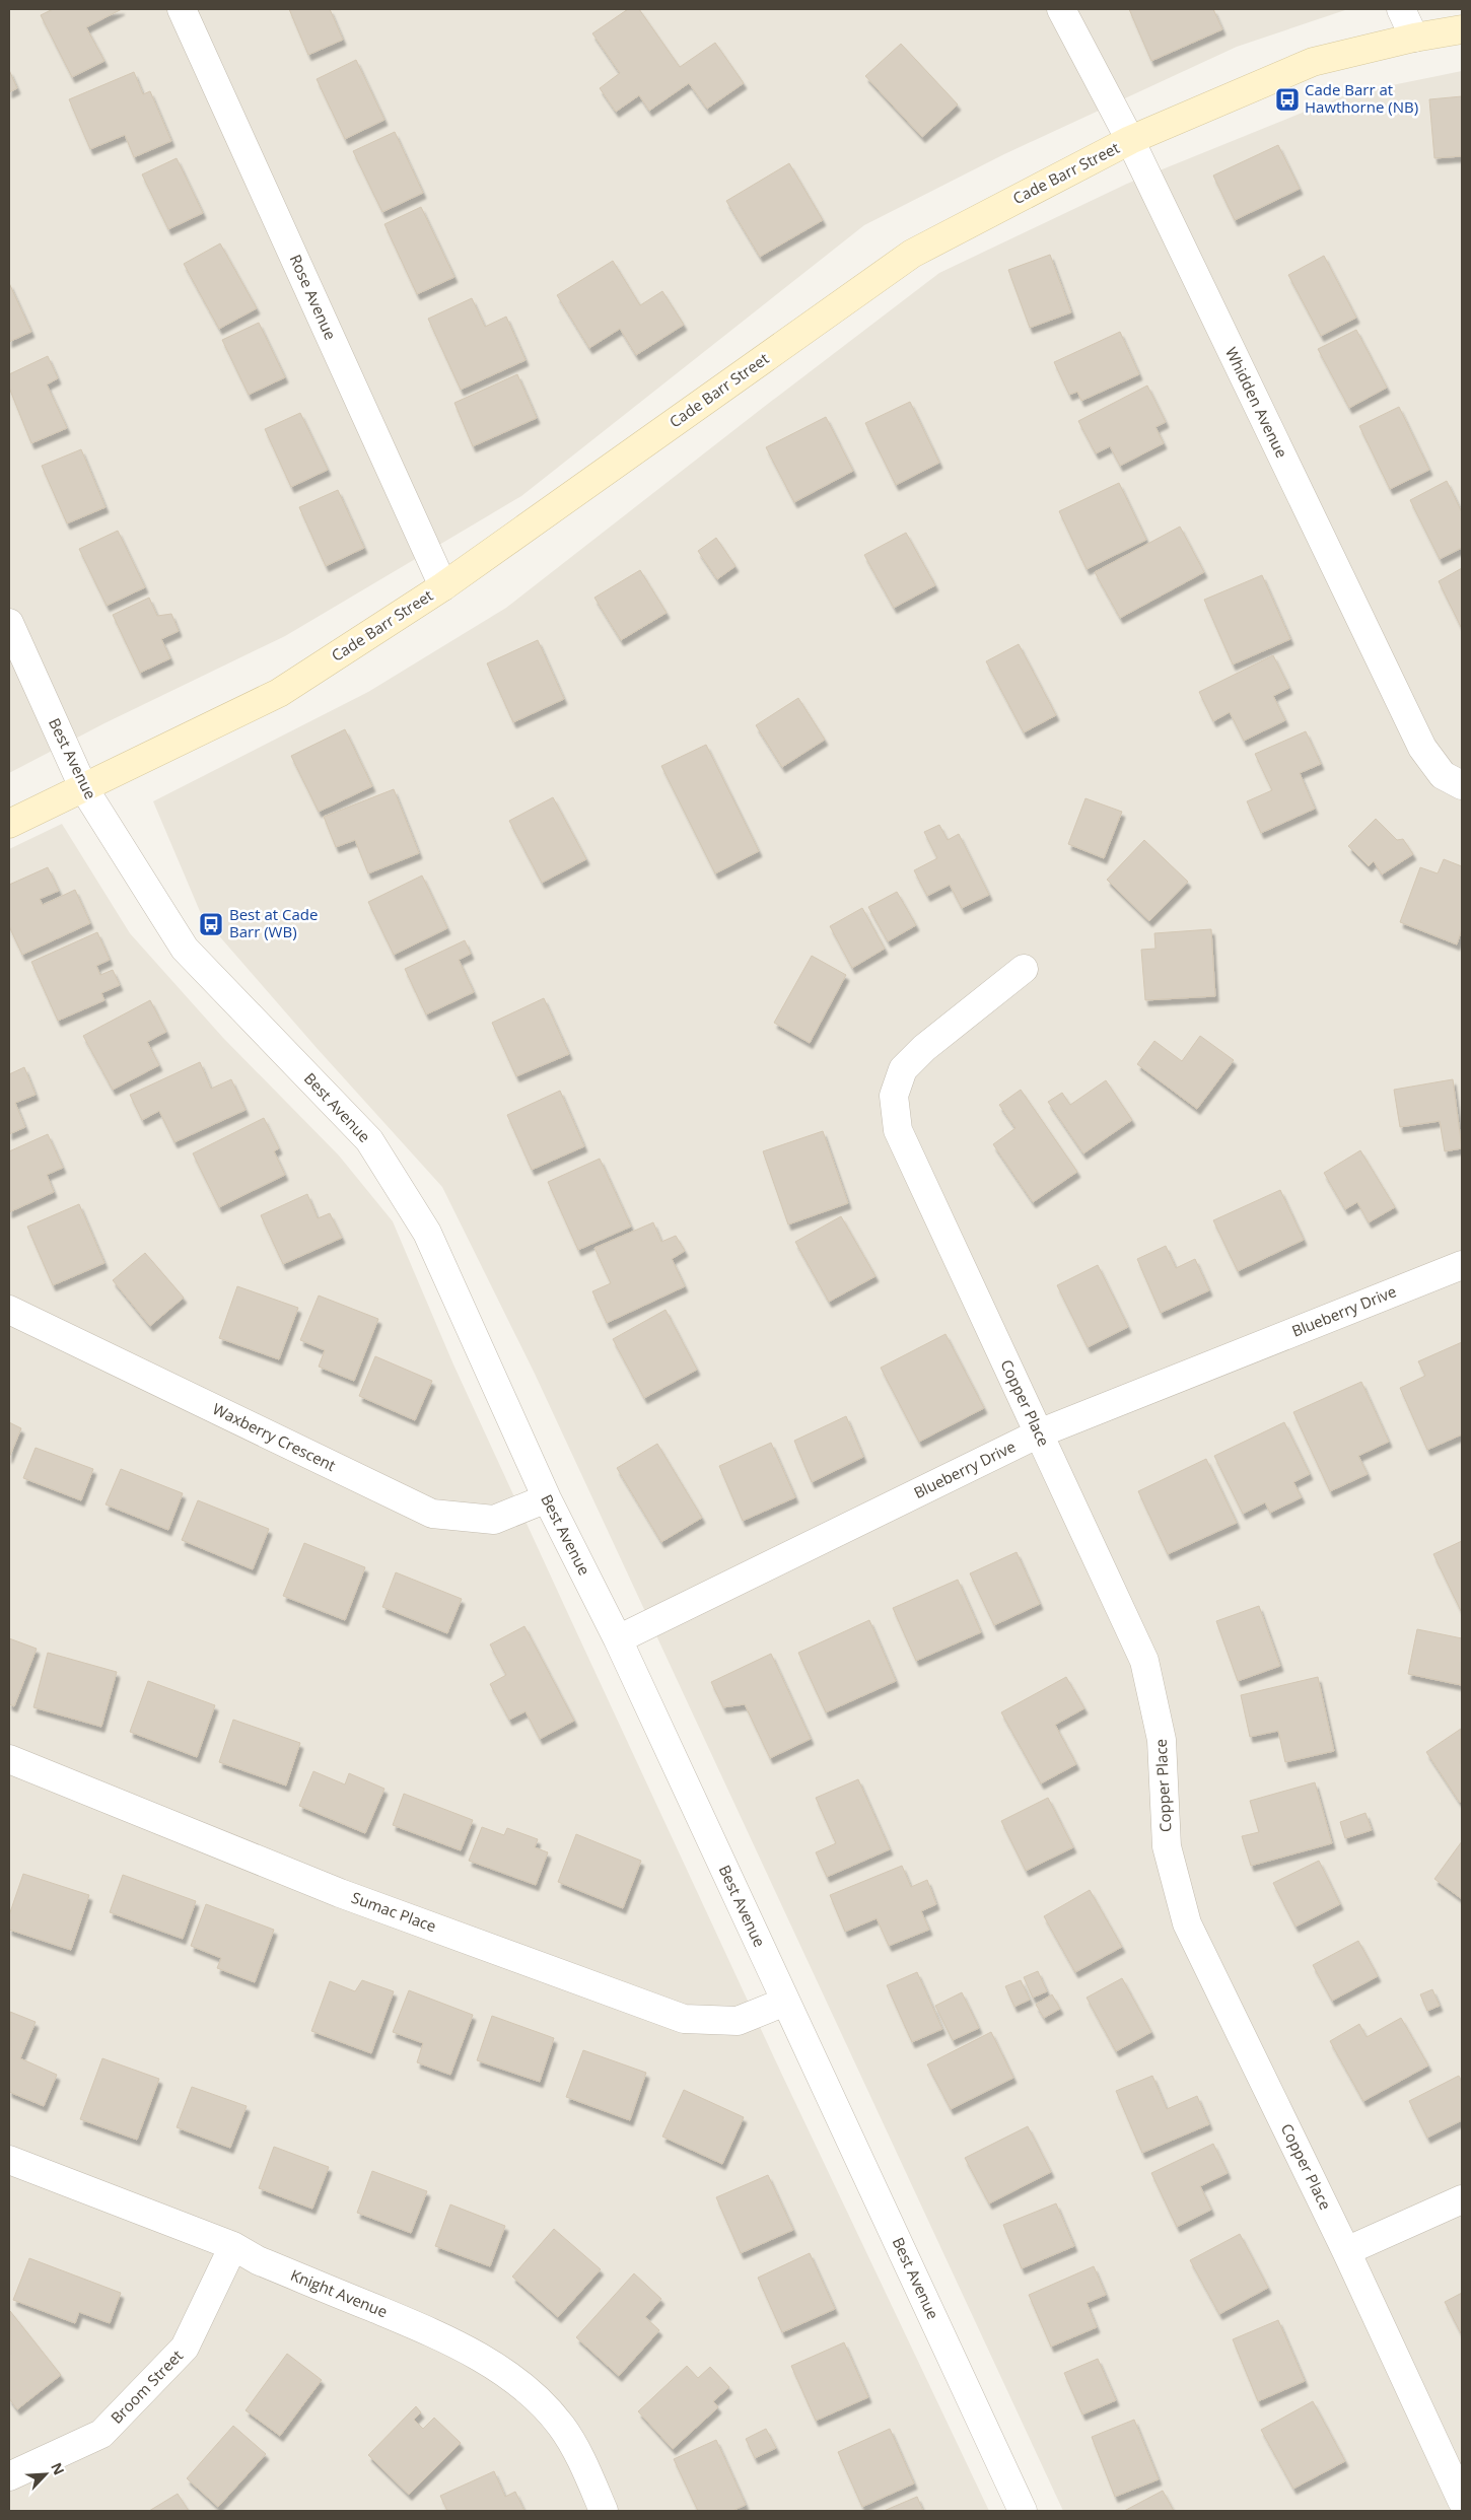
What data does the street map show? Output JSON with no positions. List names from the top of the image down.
{
  "streets": {
    "street": [
      "Cade Barr Street",
      "Rose Avenue",
      "Whidden Avenue",
      "Best Avenue",
      "Blueberry Drive",
      "Copper Place",
      "Waxberry Crescent",
      "Sumac Place",
      "Knight Avenue",
      "Broom Street"
    ]
  },
  "crossings": [
    ["Cade Barr Street", "Rose Avenue"],
    ["Cade Barr Street", "Whidden Avenue"],
    ["Cade Barr Street", "Best Avenue"],
    ["Best Avenue", "Blueberry Drive"],
    ["Best Avenue", "Waxberry Crescent"],
    ["Best Avenue", "Sumac Place"],
    ["Blueberry Drive", "Copper Place"],
    ["Knight Avenue", "Broom Street"]
  ],
  "places": {
    "bus stop": ["Cade Barr at Hawthorne (NB)", "Best at Cade Barr (WB)"]
  },
  "north": "top right"
}
